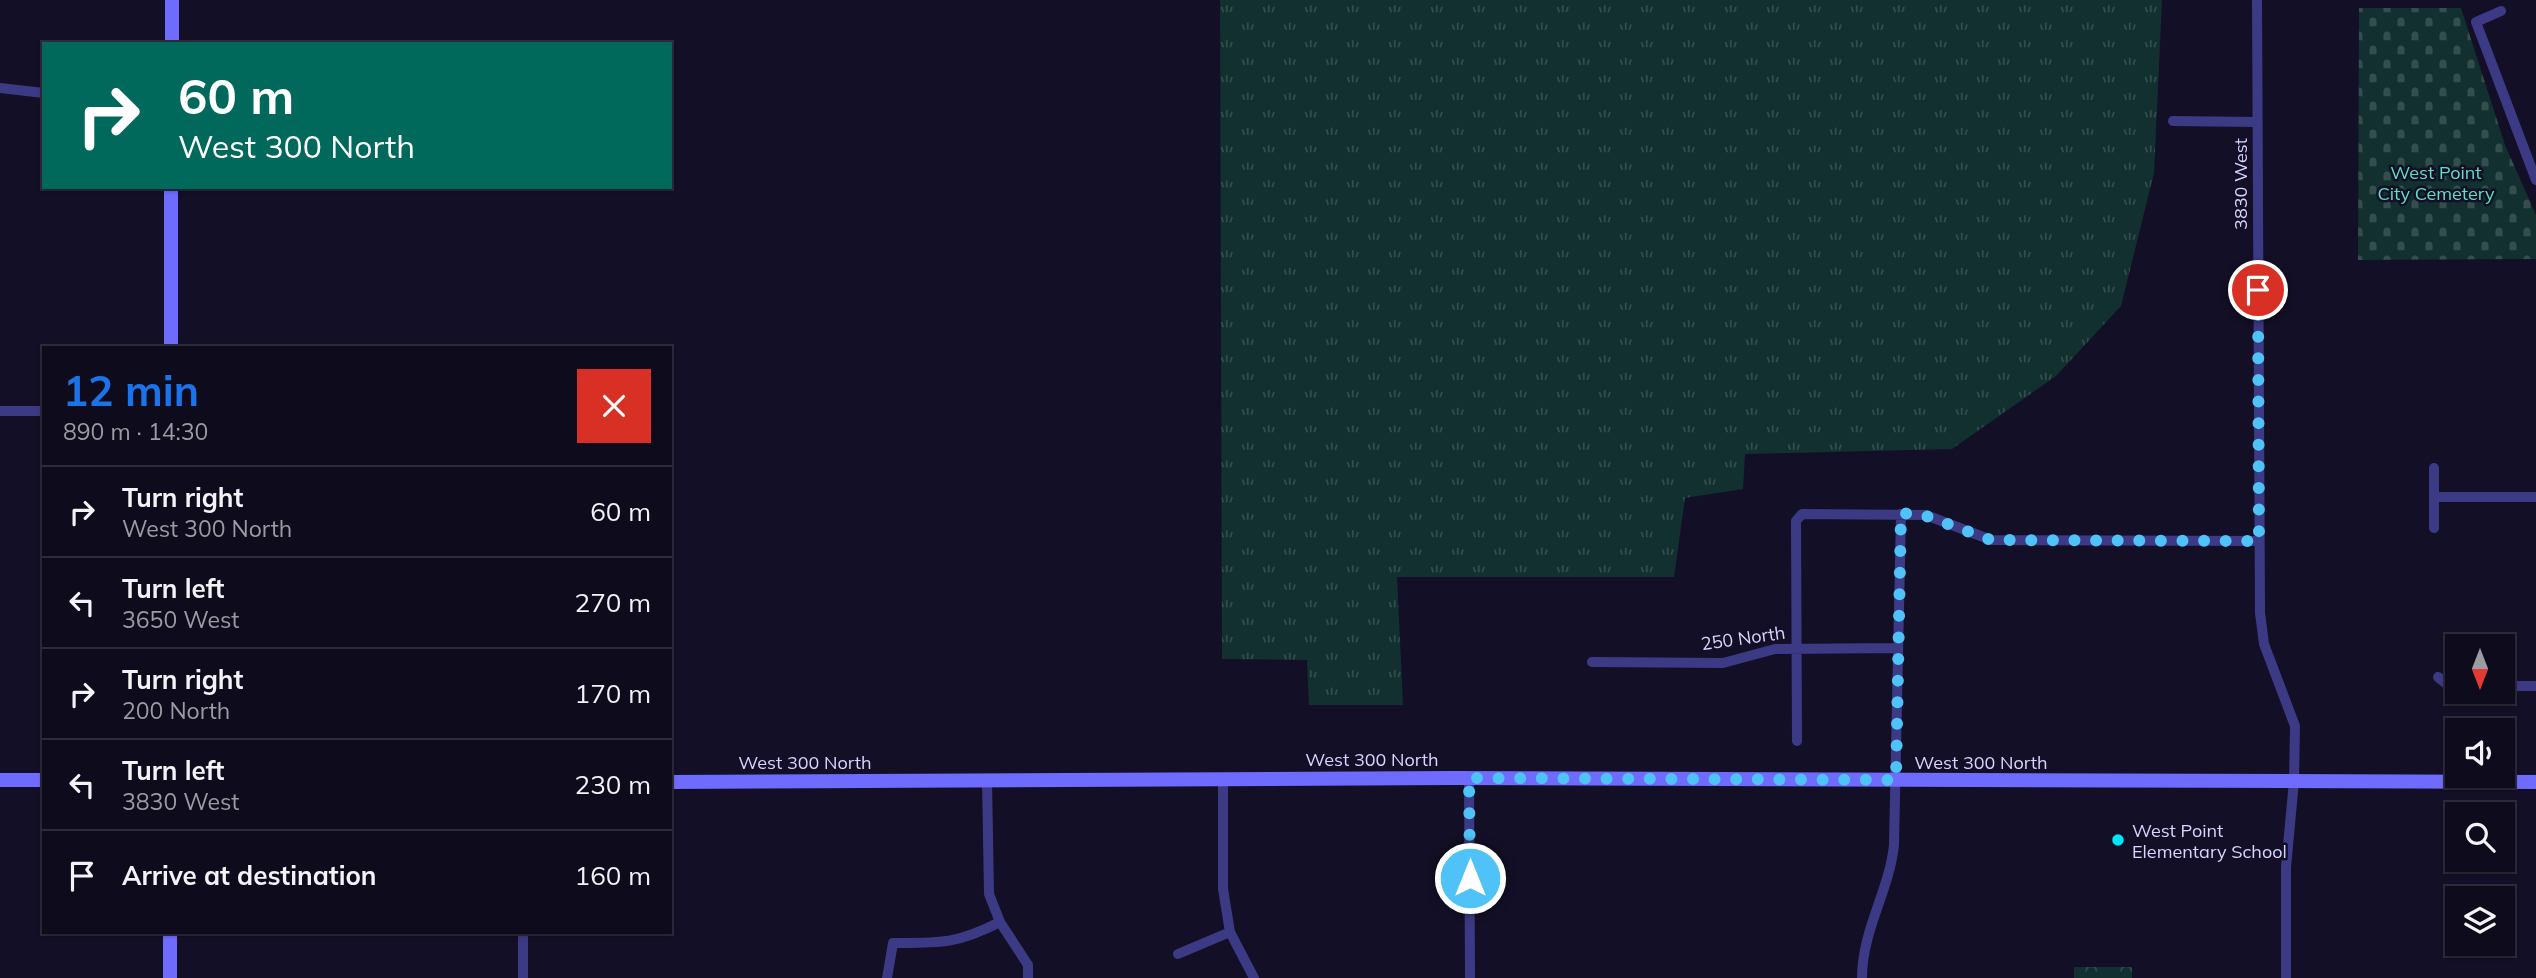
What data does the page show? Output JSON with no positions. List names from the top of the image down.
{
  "streets": {
    "main road": ["West 300 North"],
    "street": ["3830 West", "250 North"]
  },
  "crossings": [
    ["3830 West", "West 300 North"]
  ],
  "parks": ["West Point City Cemetery"],
  "places": ["West Point Elementary School"],
  "north": "bottom",
  "page": {
    "turn": ["60 m", "West 300 North"],
    "heading": ["12 min", "890 m · 14:30"],
    "list": [
      {
        "name": "Turn right",
        "note": "West 300 North",
        "value": "60 m"
      },
      {
        "name": "Turn left",
        "note": "3650 West",
        "value": "270 m"
      },
      {
        "name": "Turn right",
        "note": "200 North",
        "value": "170 m"
      },
      {
        "name": "Turn left",
        "note": "3830 West",
        "value": "230 m"
      },
      {
        "name": "Arrive at destination",
        "value": "160 m"
      }
    ]
  }
}
